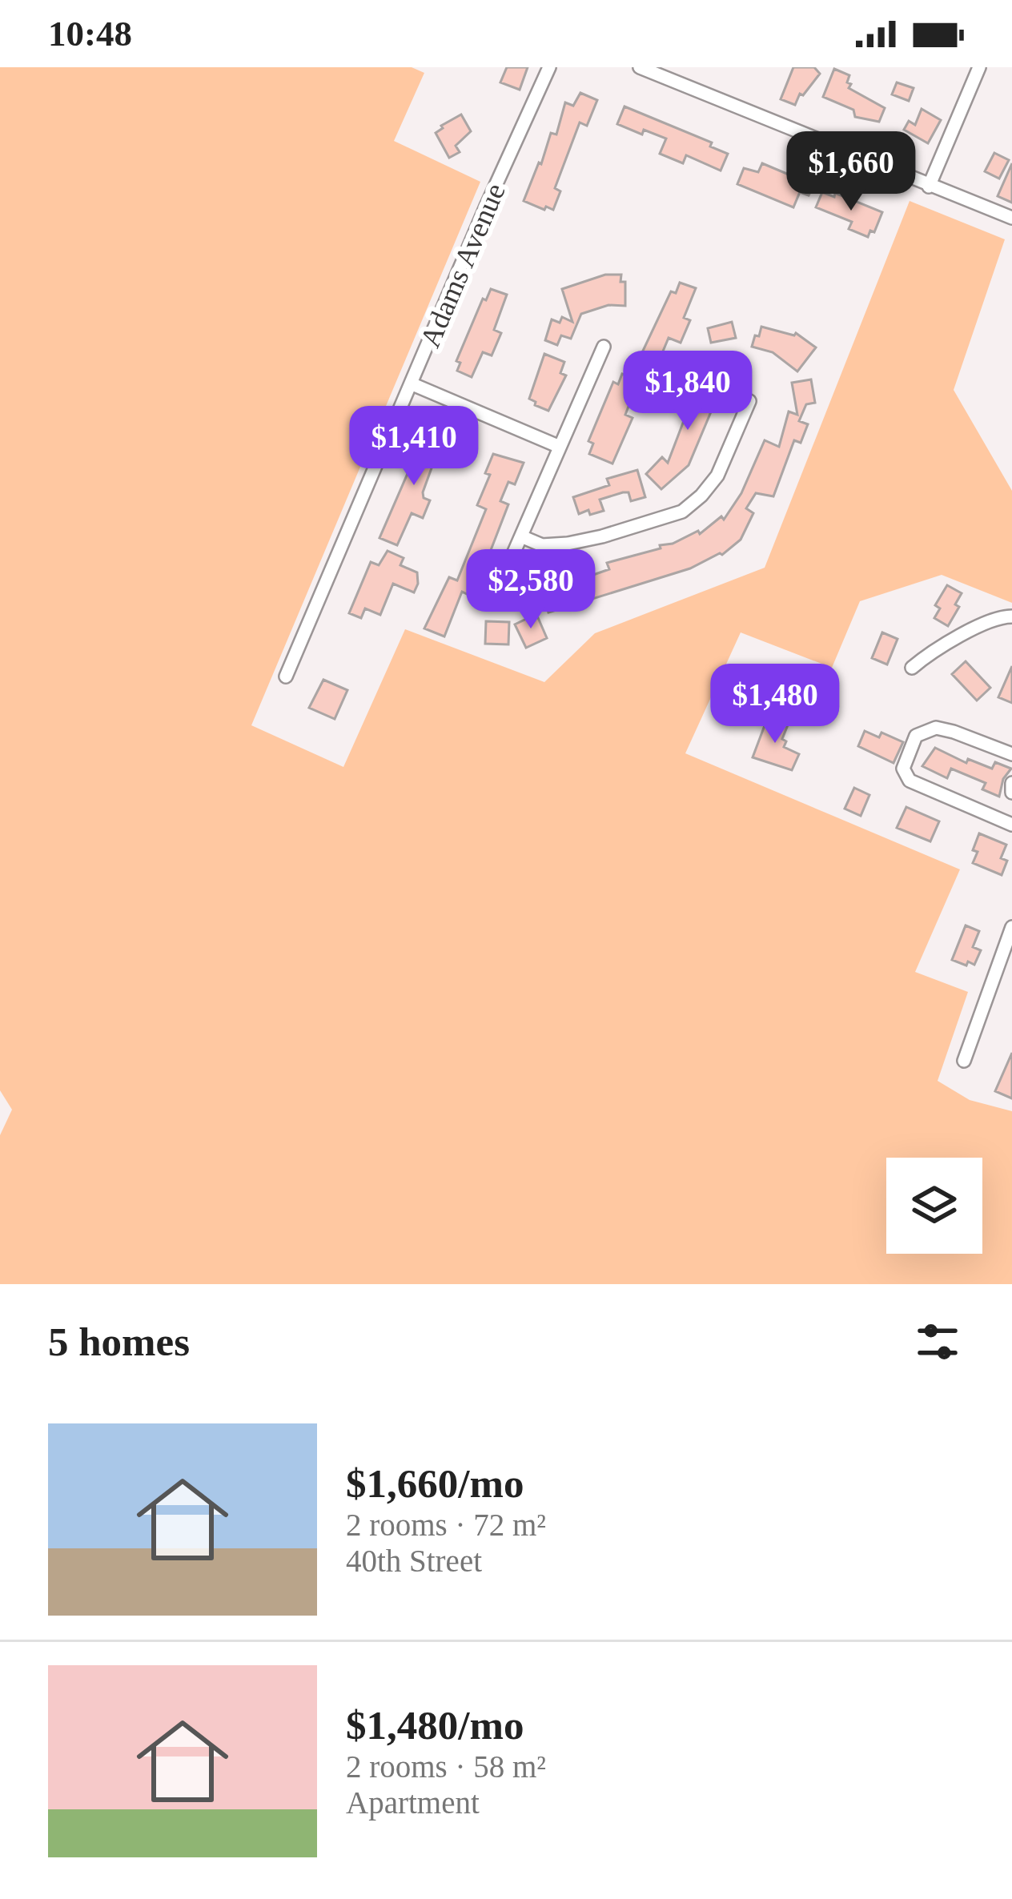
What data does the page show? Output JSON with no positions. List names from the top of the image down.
{
  "streets": {
    "street": ["Adams Avenue"]
  },
  "page": {
    "status": "10:48",
    "price": [
      "$1,660",
      "$1,840",
      "$1,410",
      "$2,580",
      "$1,480"
    ],
    "heading": "5 homes",
    "list": [
      {
        "name": "$1,660/mo",
        "note": "2 rooms · 72 m² · 40th Street"
      },
      {
        "name": "$1,480/mo",
        "note": "2 rooms · 58 m² · Apartment"
      }
    ]
  }
}
